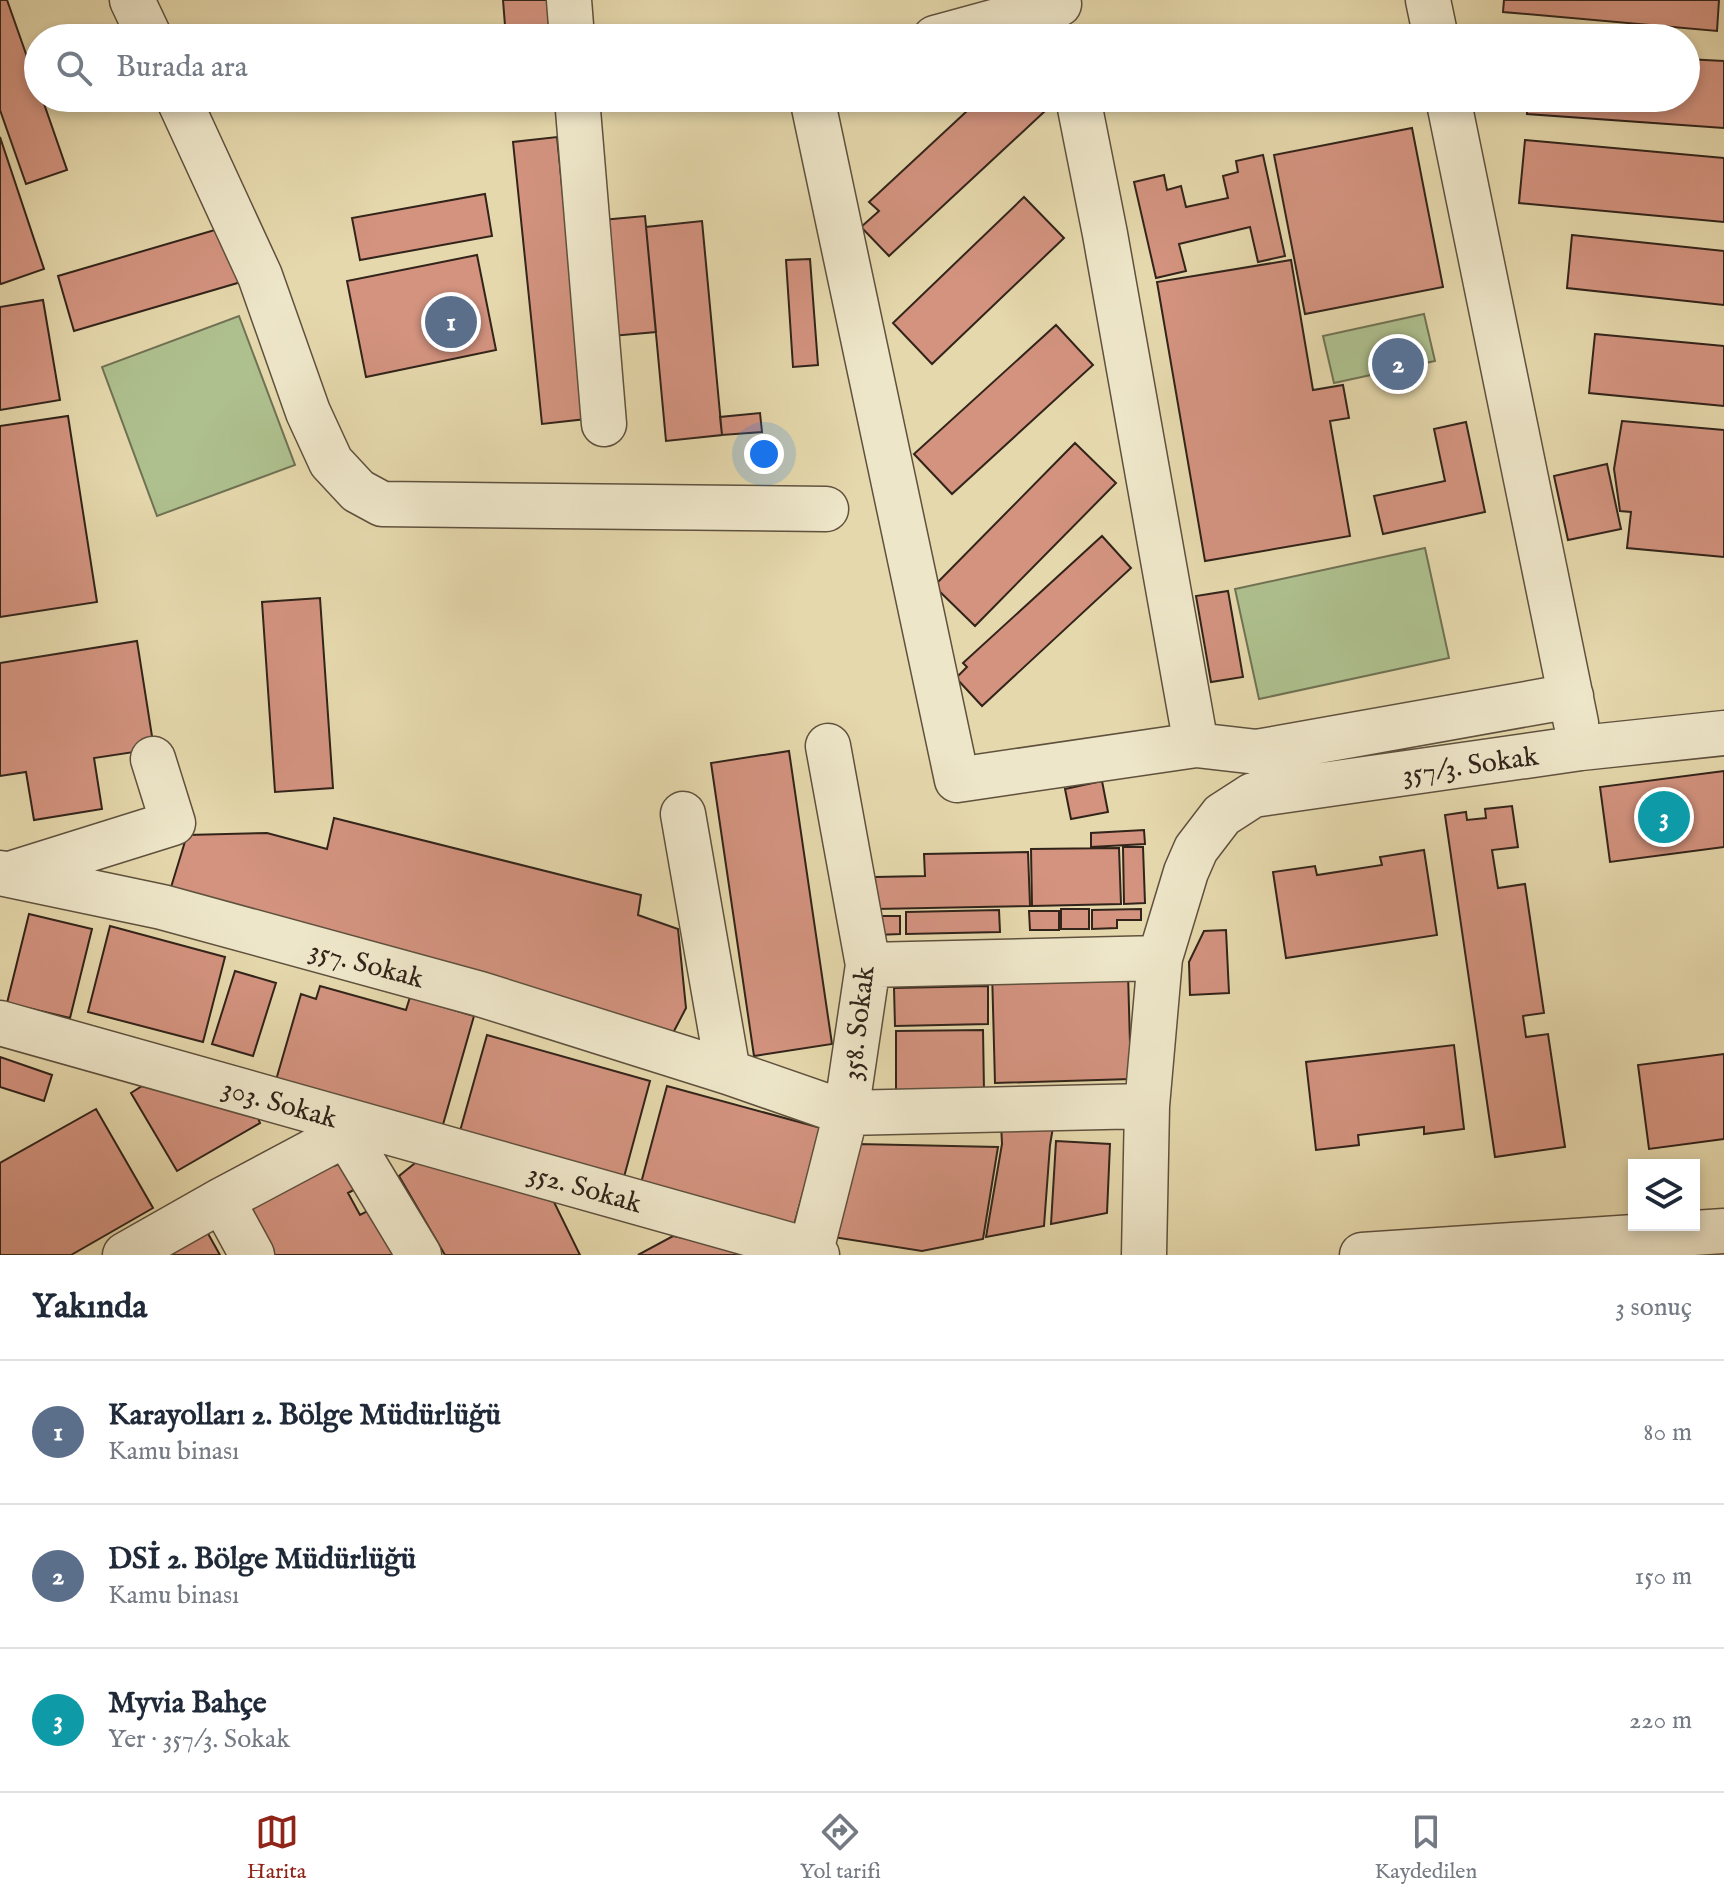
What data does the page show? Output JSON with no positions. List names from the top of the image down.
{
  "streets": {
    "street": [
      "357/3. Sokak",
      "357. Sokak",
      "358. Sokak",
      "303. Sokak",
      "352. Sokak"
    ]
  },
  "crossings": [
    ["357. Sokak", "358. Sokak"],
    ["358. Sokak", "352. Sokak"],
    ["303. Sokak", "352. Sokak"]
  ],
  "page": {
    "search": "Burada ara",
    "pins": ["1", "2", "3"],
    "heading": ["Yakında", "3 sonuç"],
    "list": [
      {
        "mark": "1",
        "name": "Karayolları 2. Bölge Müdürlüğü",
        "note": "Kamu binası",
        "value": "80 m"
      },
      {
        "mark": "2",
        "name": "DSİ 2. Bölge Müdürlüğü",
        "note": "Kamu binası",
        "value": "150 m"
      },
      {
        "mark": "3",
        "name": "Myvia Bahçe",
        "note": "Yer · 357/3. Sokak",
        "value": "220 m"
      }
    ],
    "nav": ["Harita", "Yol tarifi", "Kaydedilen"]
  }
}
